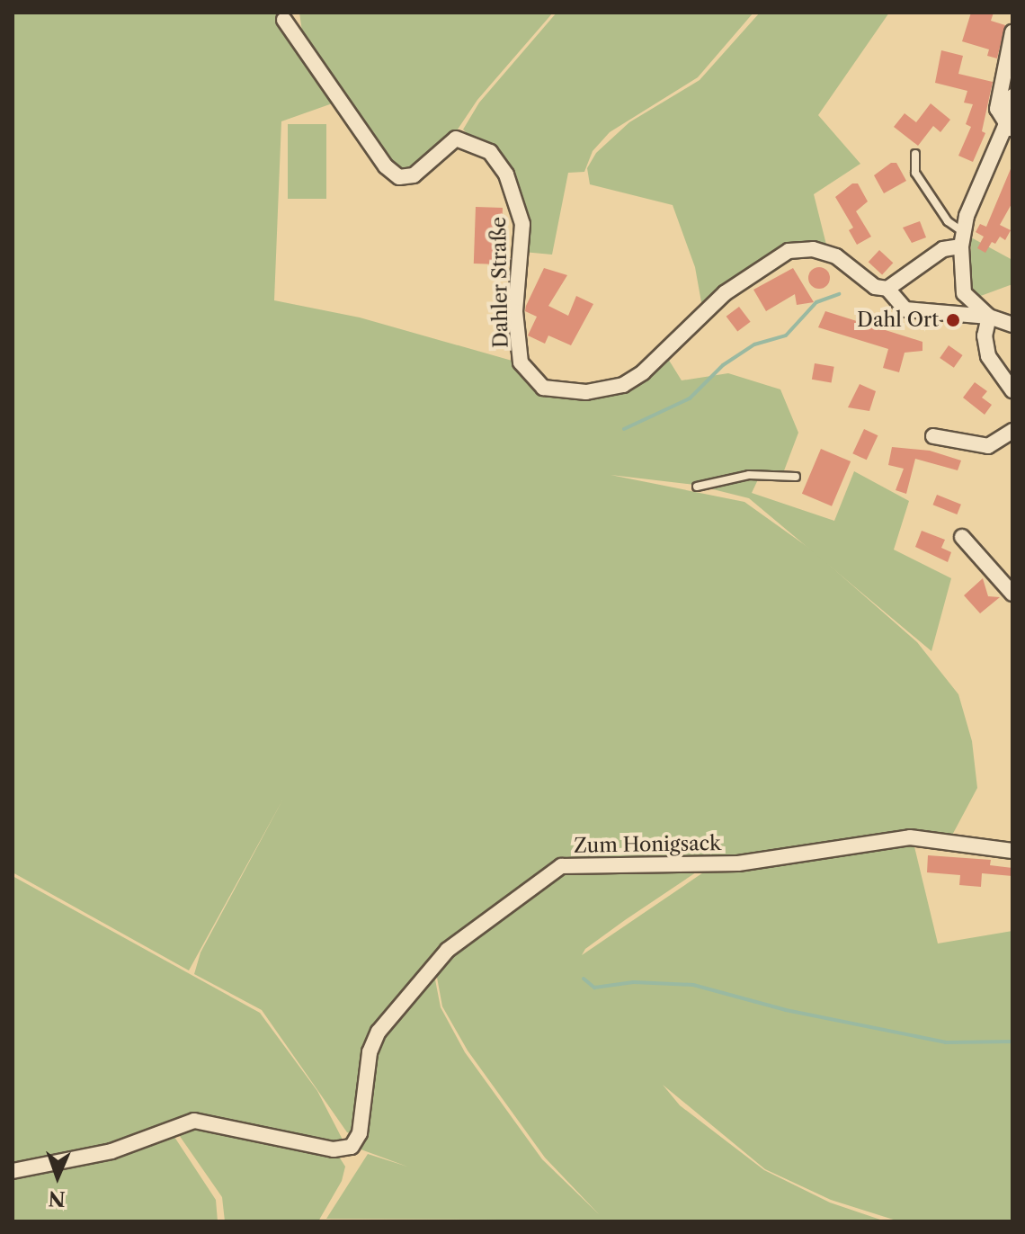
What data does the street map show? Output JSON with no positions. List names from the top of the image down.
{
  "streets": {
    "street": ["Dahler Straße", "Zum Honigsack"]
  },
  "places": ["Dahl Ort"],
  "north": "bottom"
}
